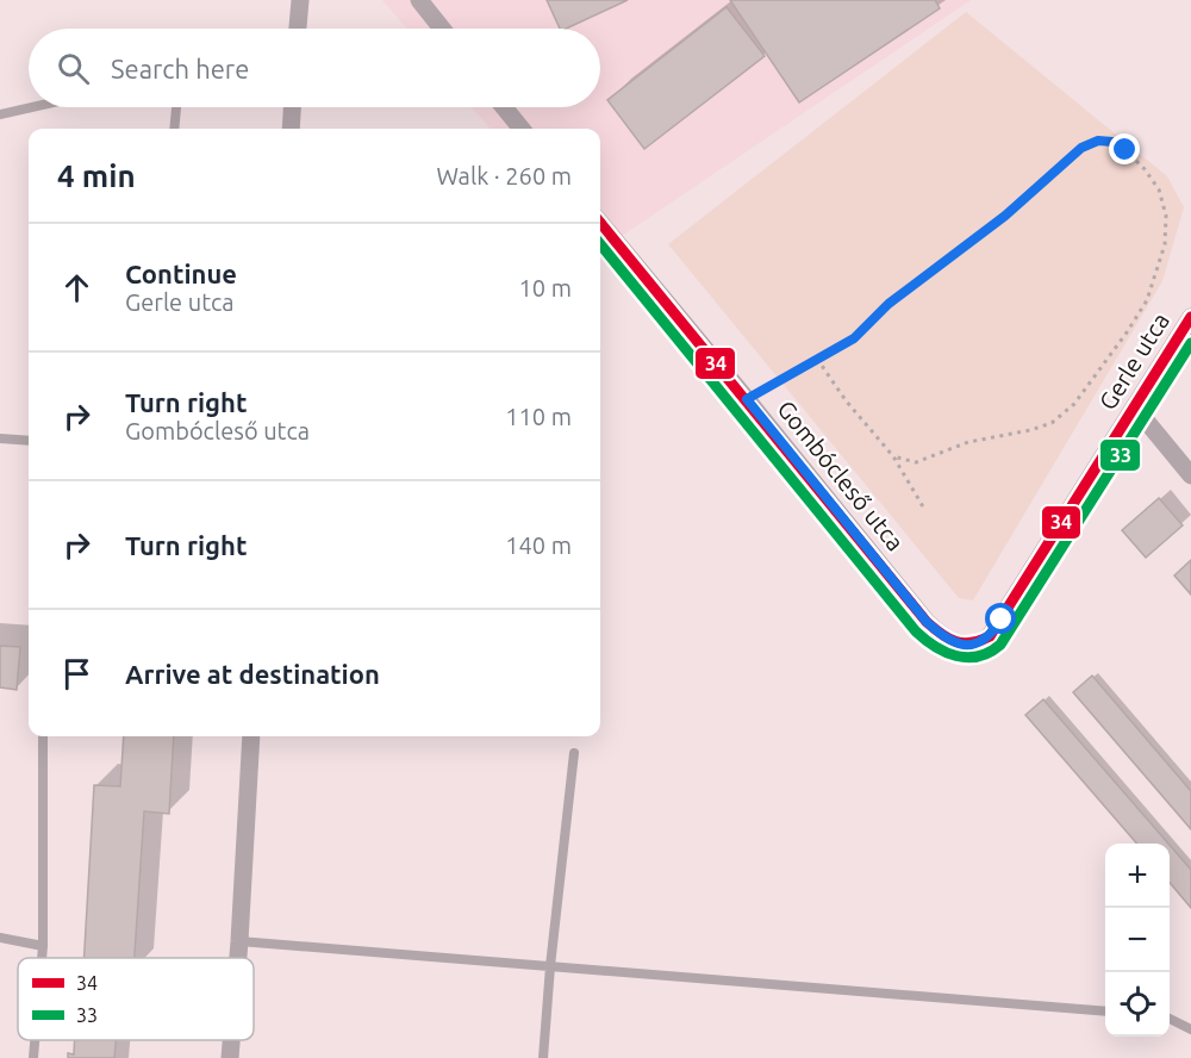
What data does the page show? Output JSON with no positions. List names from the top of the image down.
{
  "streets": {
    "street": ["Gerle utca", "Gombócleső utca"]
  },
  "crossings": [
    ["Gerle utca", "Gombócleső utca"]
  ],
  "lines": ["transit line 34", "transit line 33"],
  "legend": ["34", "33"],
  "page": {
    "search": "Search here",
    "heading": ["4 min", "Walk · 260 m"],
    "list": [
      ["Continue", "Gerle utca", "10 m"],
      ["Turn right", "Gombócleső utca", "110 m"],
      ["Turn right", "140 m"],
      "Arrive at destination"
    ],
    "map_buttons": ["+", "−"]
  }
}
